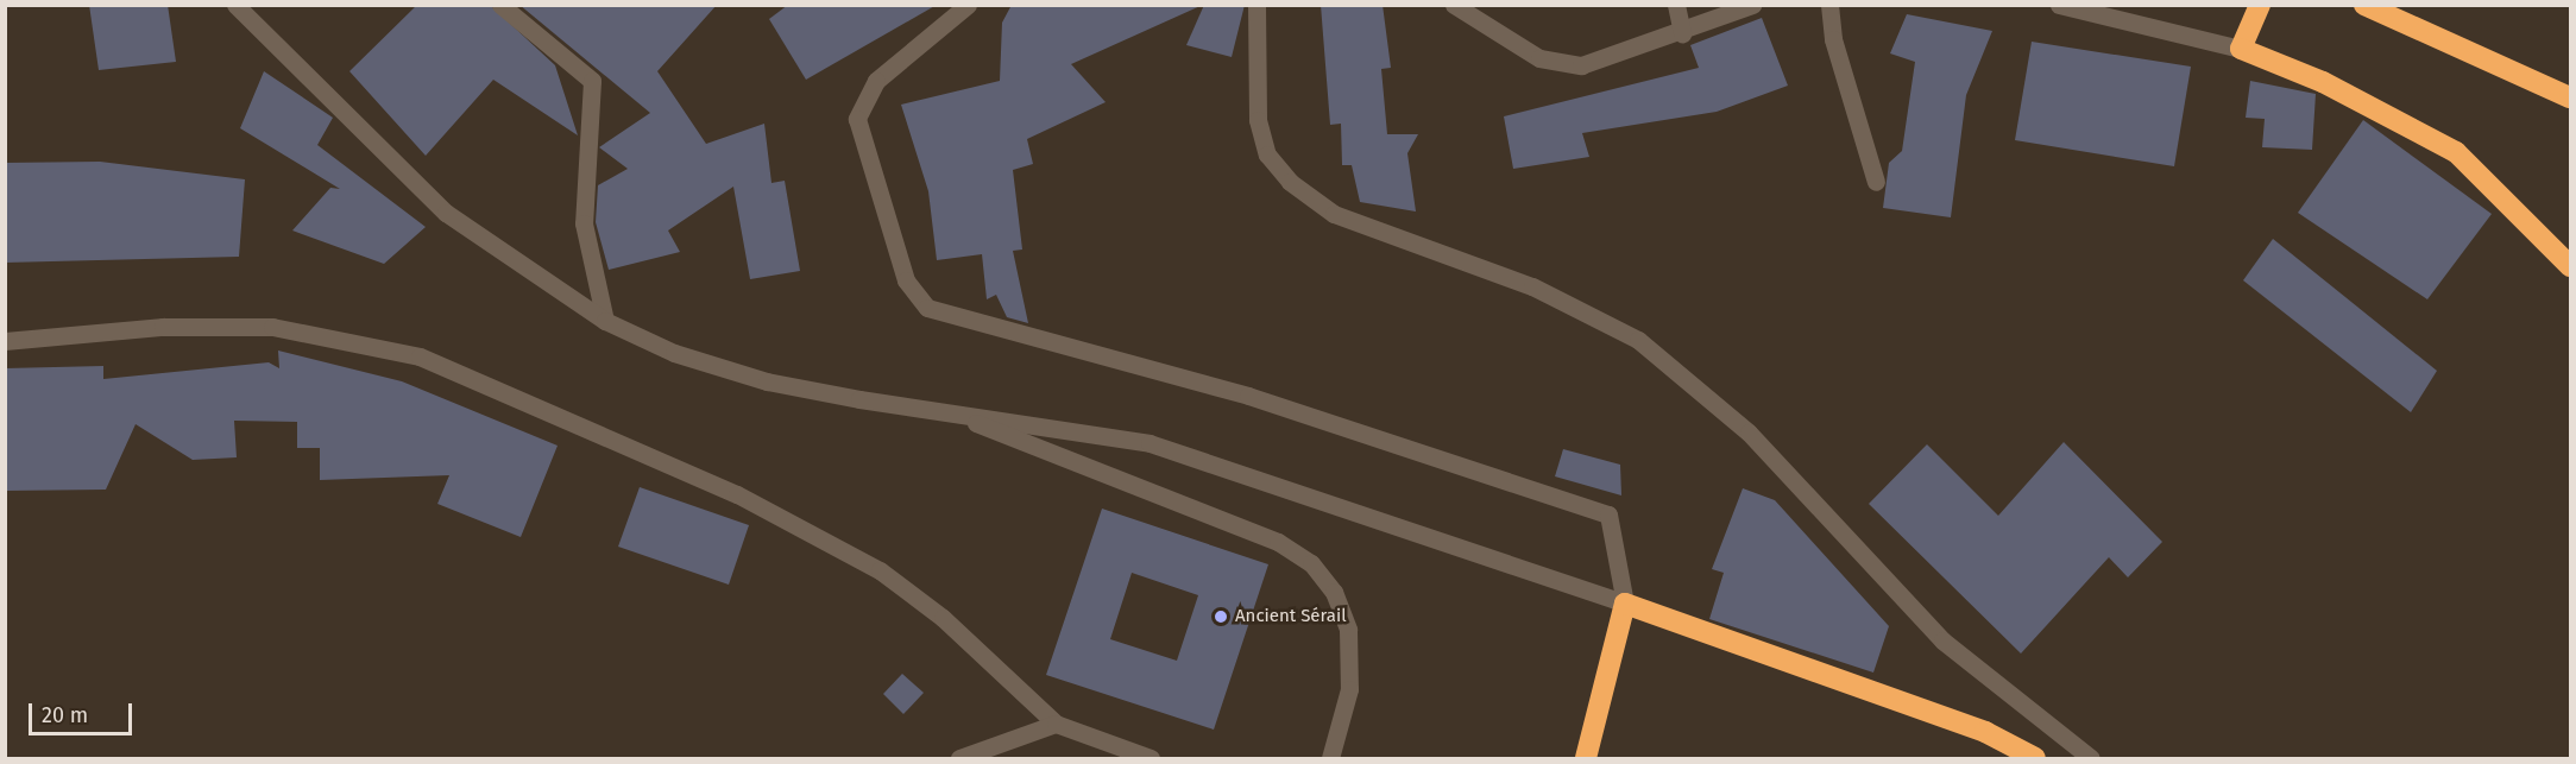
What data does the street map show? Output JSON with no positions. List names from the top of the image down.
{
  "places": ["Ancient Sérail"],
  "scale_bar": "20 m"
}
